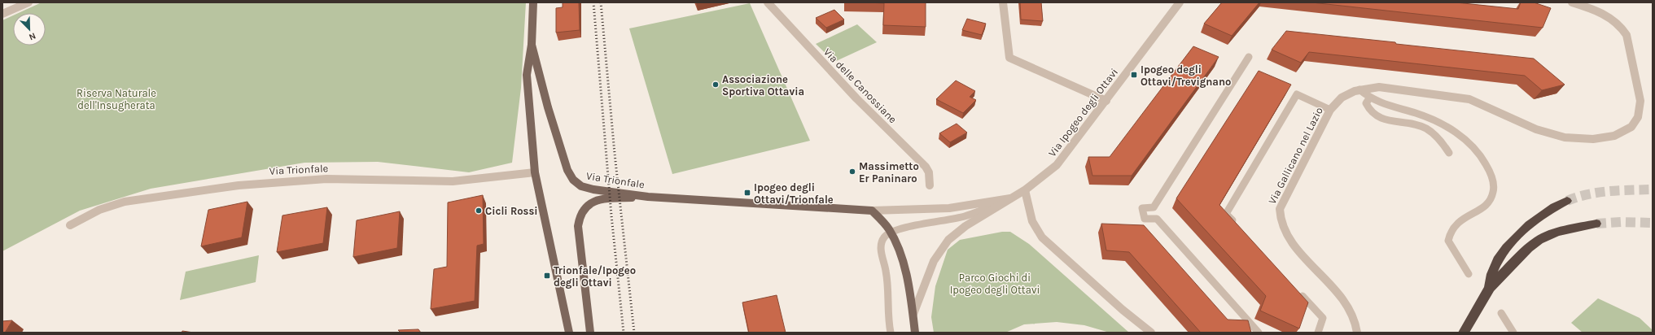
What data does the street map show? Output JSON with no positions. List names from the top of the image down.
{
  "streets": {
    "main road": ["Via Ipogeo degli Ottavi", "Via Trionfale"],
    "street": ["Via delle Canossiane", "Via Gallicano nel Lazio"]
  },
  "crossings": [
    ["Via Ipogeo degli Ottavi", "Via Trionfale"]
  ],
  "parks": ["Riserva Naturale dell'Insugherata", "Parco Giochi di Ipogeo degli Ottavi"],
  "places": {
    "transit": ["Ipogeo degli Ottavi/Trevignano", "Ipogeo degli Ottavi/Trionfale", "Trionfale/Ipogeo degli Ottavi"],
    "other": ["Associazione Sportiva Ottavia", "Massimetto Er Paninaro", "Cicli Rossi"]
  },
  "north": "bottom right"
}
